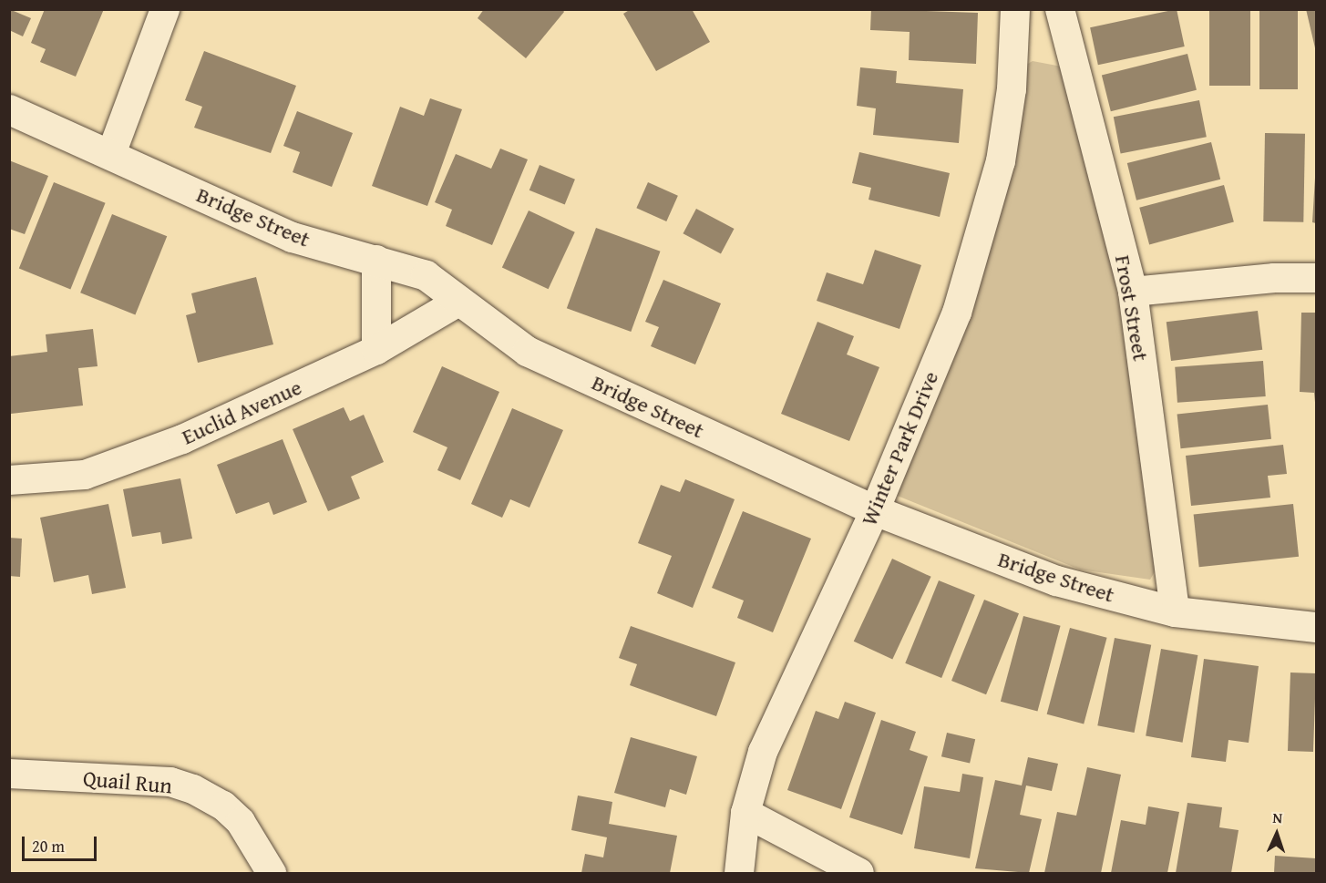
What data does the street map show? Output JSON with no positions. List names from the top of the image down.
{
  "streets": {
    "street": [
      "Bridge Street",
      "Frost Street",
      "Euclid Avenue",
      "Winter Park Drive",
      "Quail Run"
    ]
  },
  "crossings": [
    ["Bridge Street", "Frost Street"],
    ["Bridge Street", "Euclid Avenue"],
    ["Bridge Street", "Winter Park Drive"]
  ],
  "scale_bar": "20 m",
  "north": "top"
}
